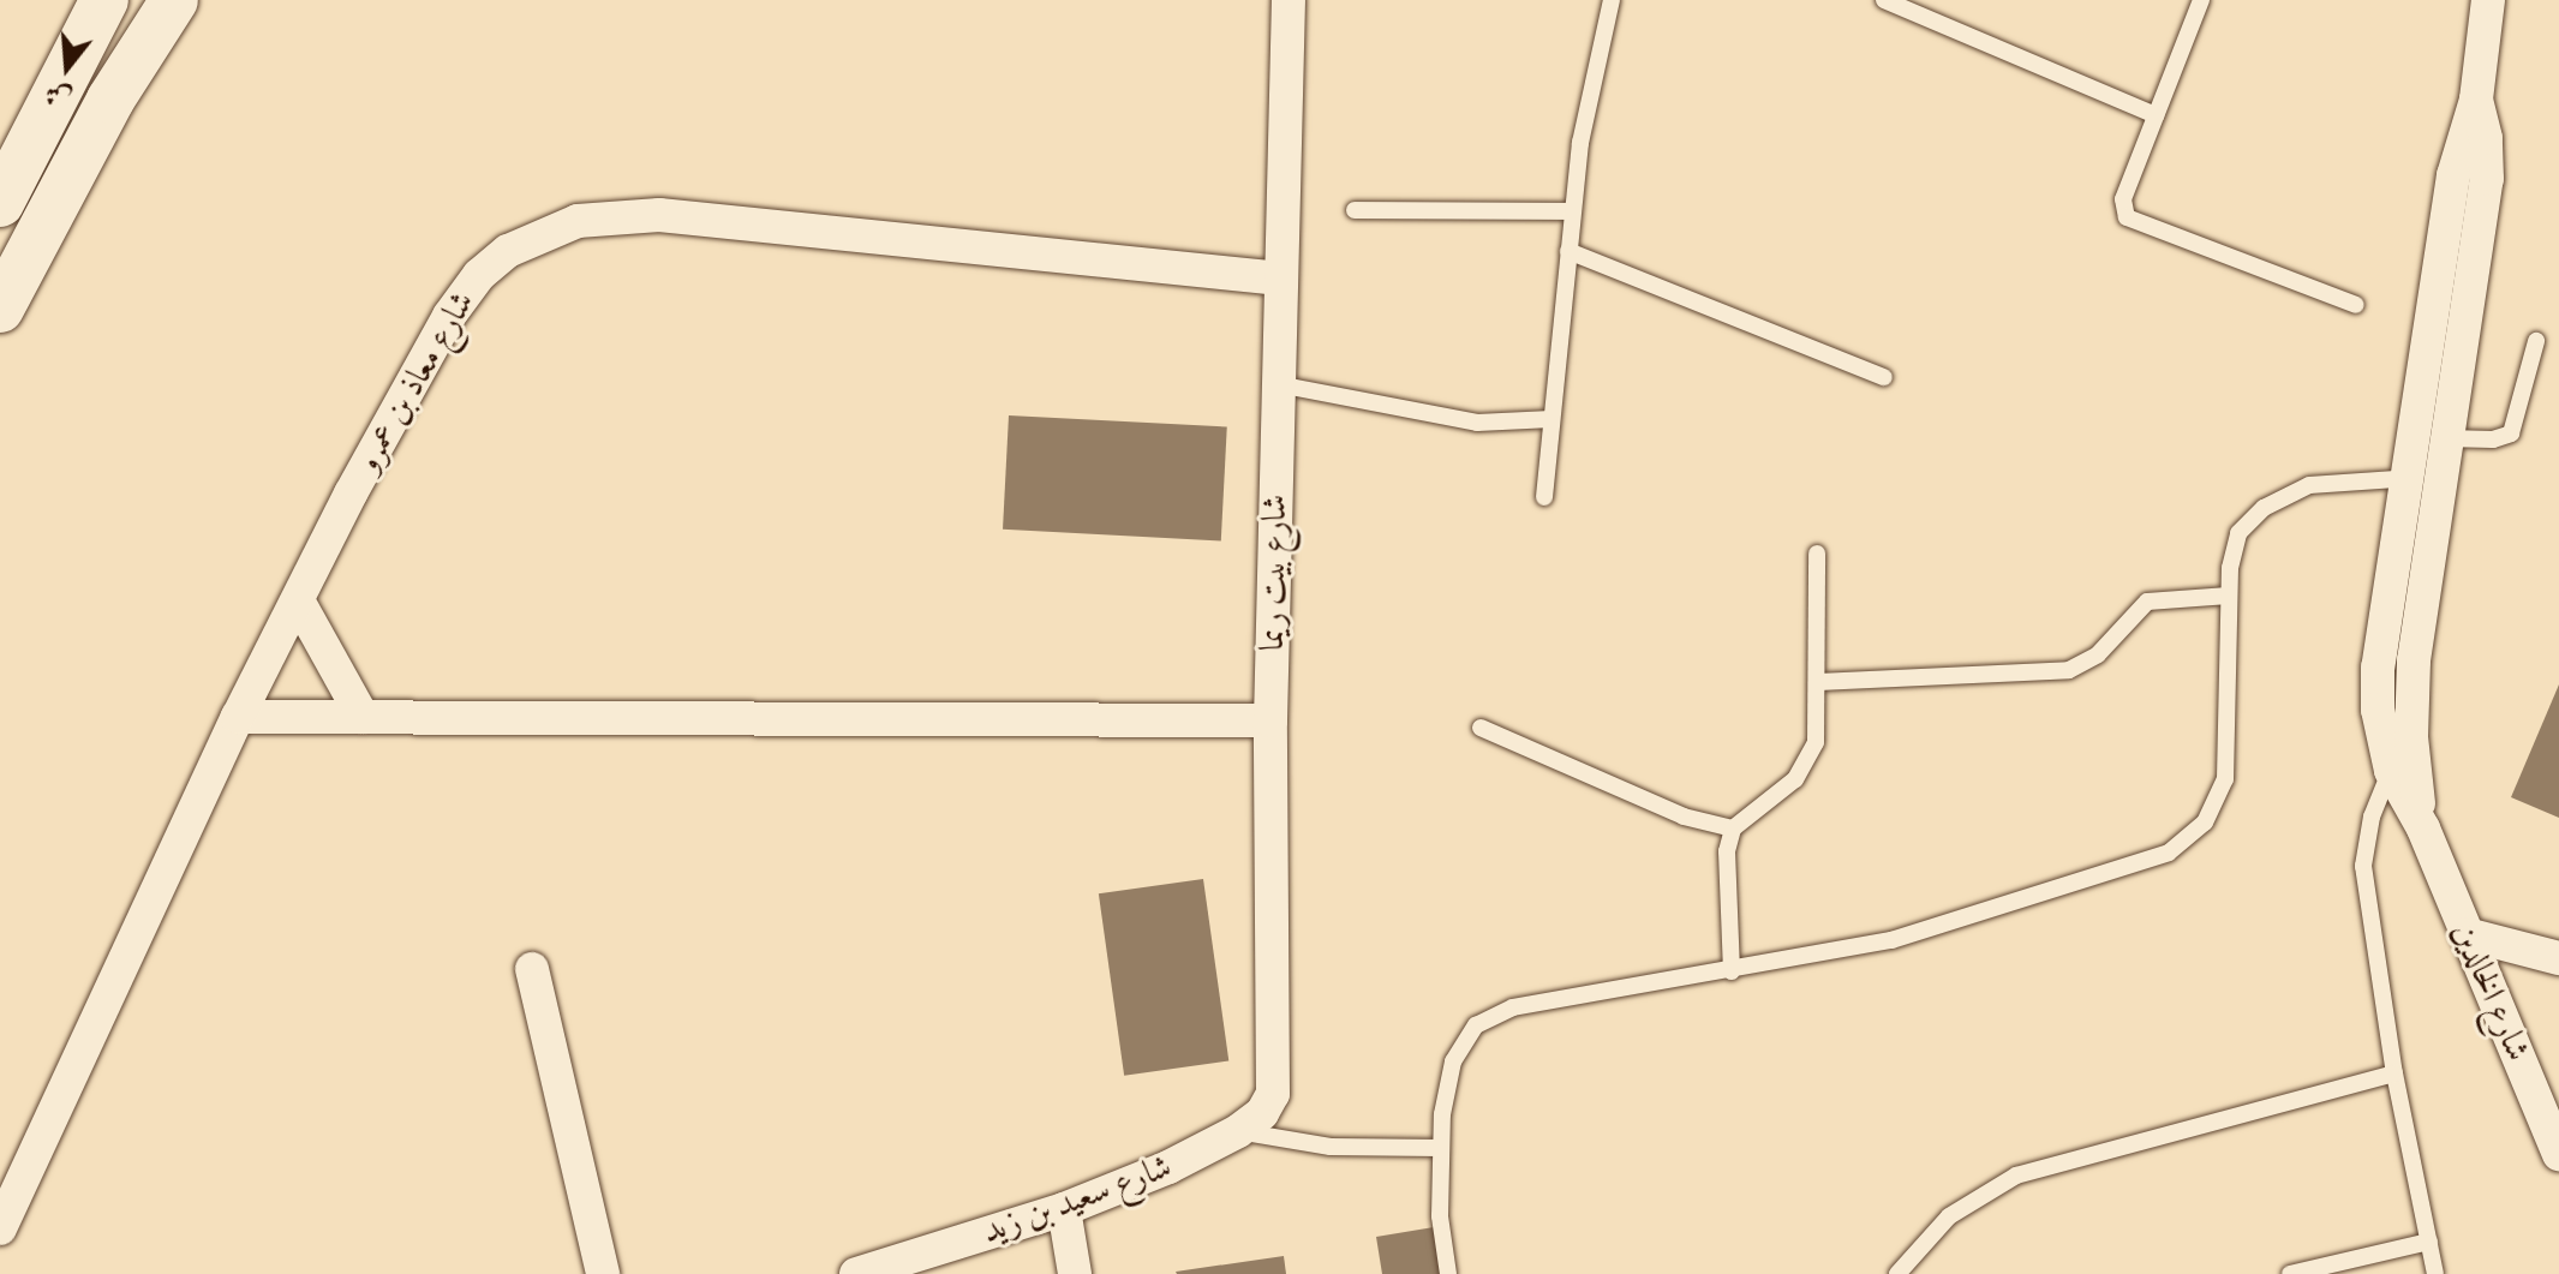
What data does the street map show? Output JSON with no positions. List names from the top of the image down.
{
  "streets": {
    "street": [
      "شارع معاذ بن عمرو",
      "شارع بيت ريما",
      "شارع الخالدين",
      "شارع سعيد بن زيد"
    ]
  },
  "crossings": [
    ["شارع معاذ بن عمرو", "شارع بيت ريما"],
    ["شارع بيت ريما", "شارع سعيد بن زيد"]
  ],
  "north": "bottom"
}
